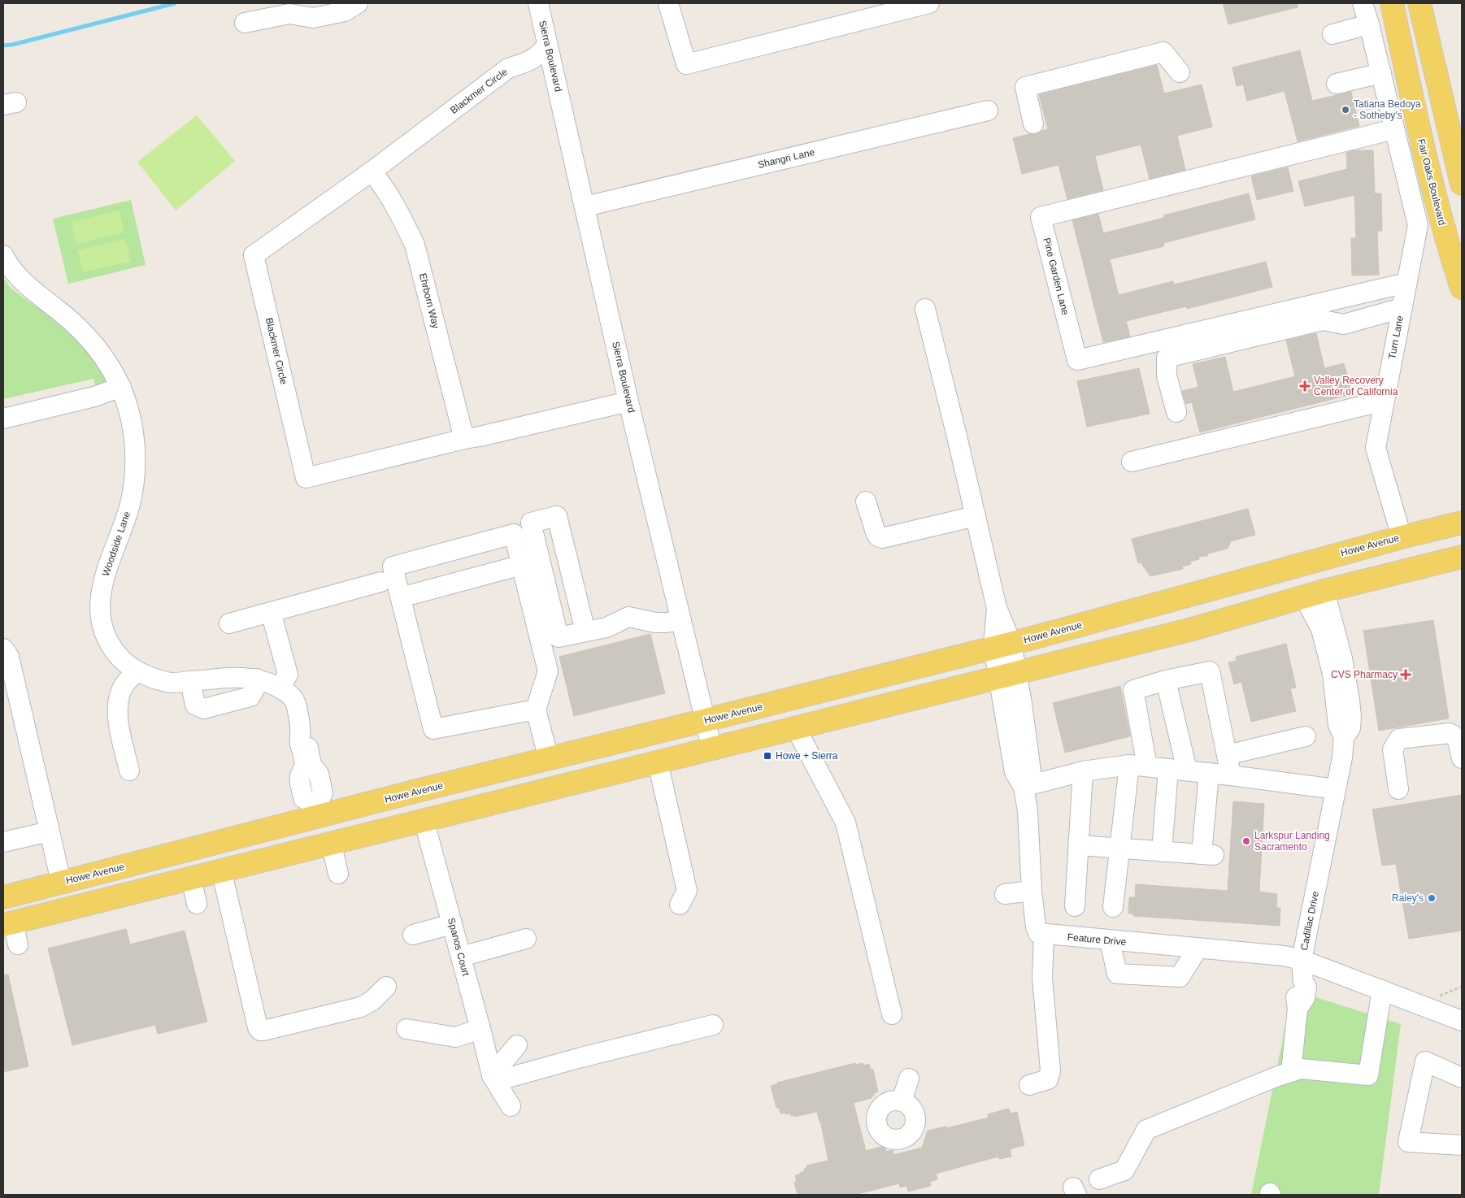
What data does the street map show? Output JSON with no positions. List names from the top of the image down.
{
  "streets": {
    "main road": ["Fair Oaks Boulevard", "Howe Avenue"],
    "street": [
      "Sierra Boulevard",
      "Blackmer Circle",
      "Shangri Lane",
      "Pine Garden Lane",
      "Ehrborn Way",
      "Turn Lane",
      "Woodside Lane",
      "Cadillac Drive",
      "Feature Drive",
      "Spanos Court"
    ]
  },
  "crossings": [
    ["Sierra Boulevard", "Blackmer Circle"],
    ["Sierra Boulevard", "Shangri Lane"],
    ["Sierra Boulevard", "Howe Avenue"],
    ["Blackmer Circle", "Ehrborn Way"],
    ["Pine Garden Lane", "Turn Lane"],
    ["Turn Lane", "Howe Avenue"],
    ["Woodside Lane", "Howe Avenue"],
    ["Cadillac Drive", "Feature Drive"]
  ],
  "places": {
    "other": ["Tatiana Bedoya - Sotheby's", "Larkspur Landing Sacramento", "Raley's"],
    "health": ["Valley Recovery Center of California", "CVS Pharmacy"],
    "transit": ["Howe + Sierra"]
  }
}
